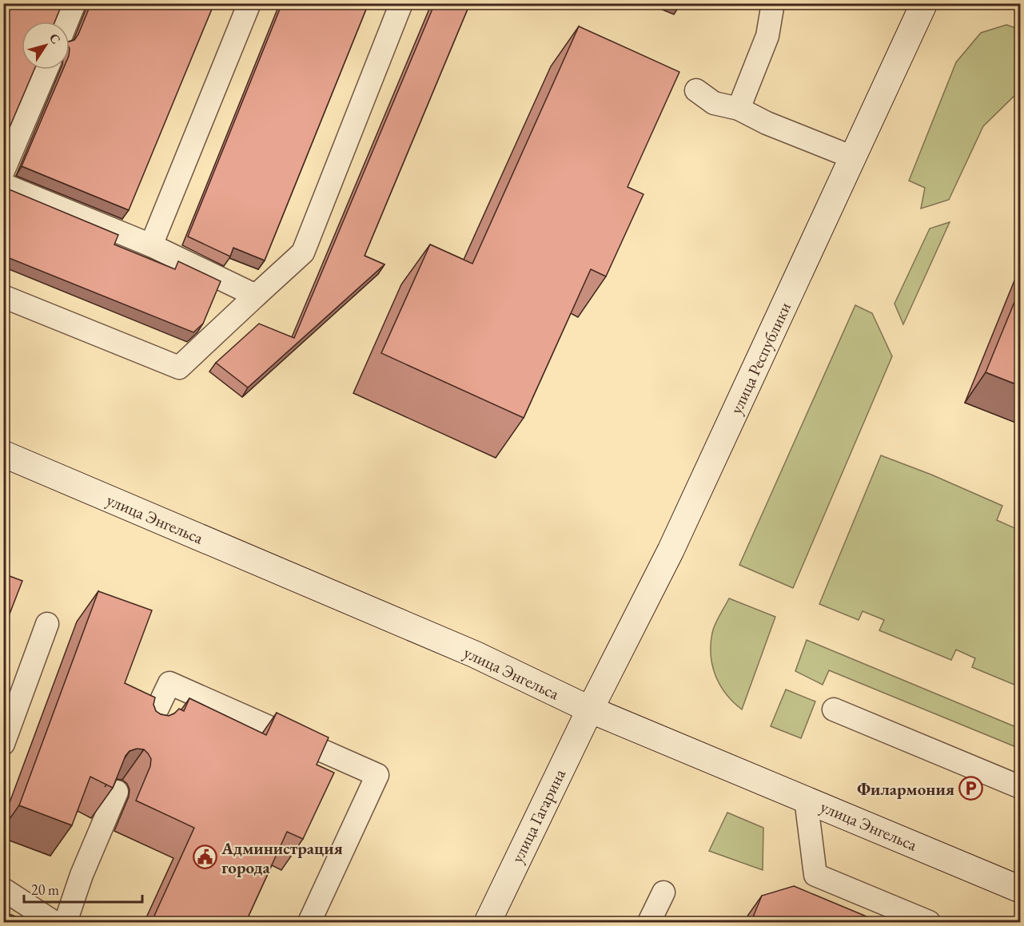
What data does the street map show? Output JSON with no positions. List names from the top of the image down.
{
  "streets": {
    "main road": ["улица Республики", "улица Энгельса", "улица Гагарина"]
  },
  "crossings": [
    ["улица Республики", "улица Энгельса"],
    ["улица Республики", "улица Гагарина"],
    ["улица Энгельса", "улица Гагарина"]
  ],
  "places": {
    "parking": ["Филармония"],
    "public building": ["Администрация города"]
  },
  "scale_bar": "20 m",
  "north": "top right"
}
